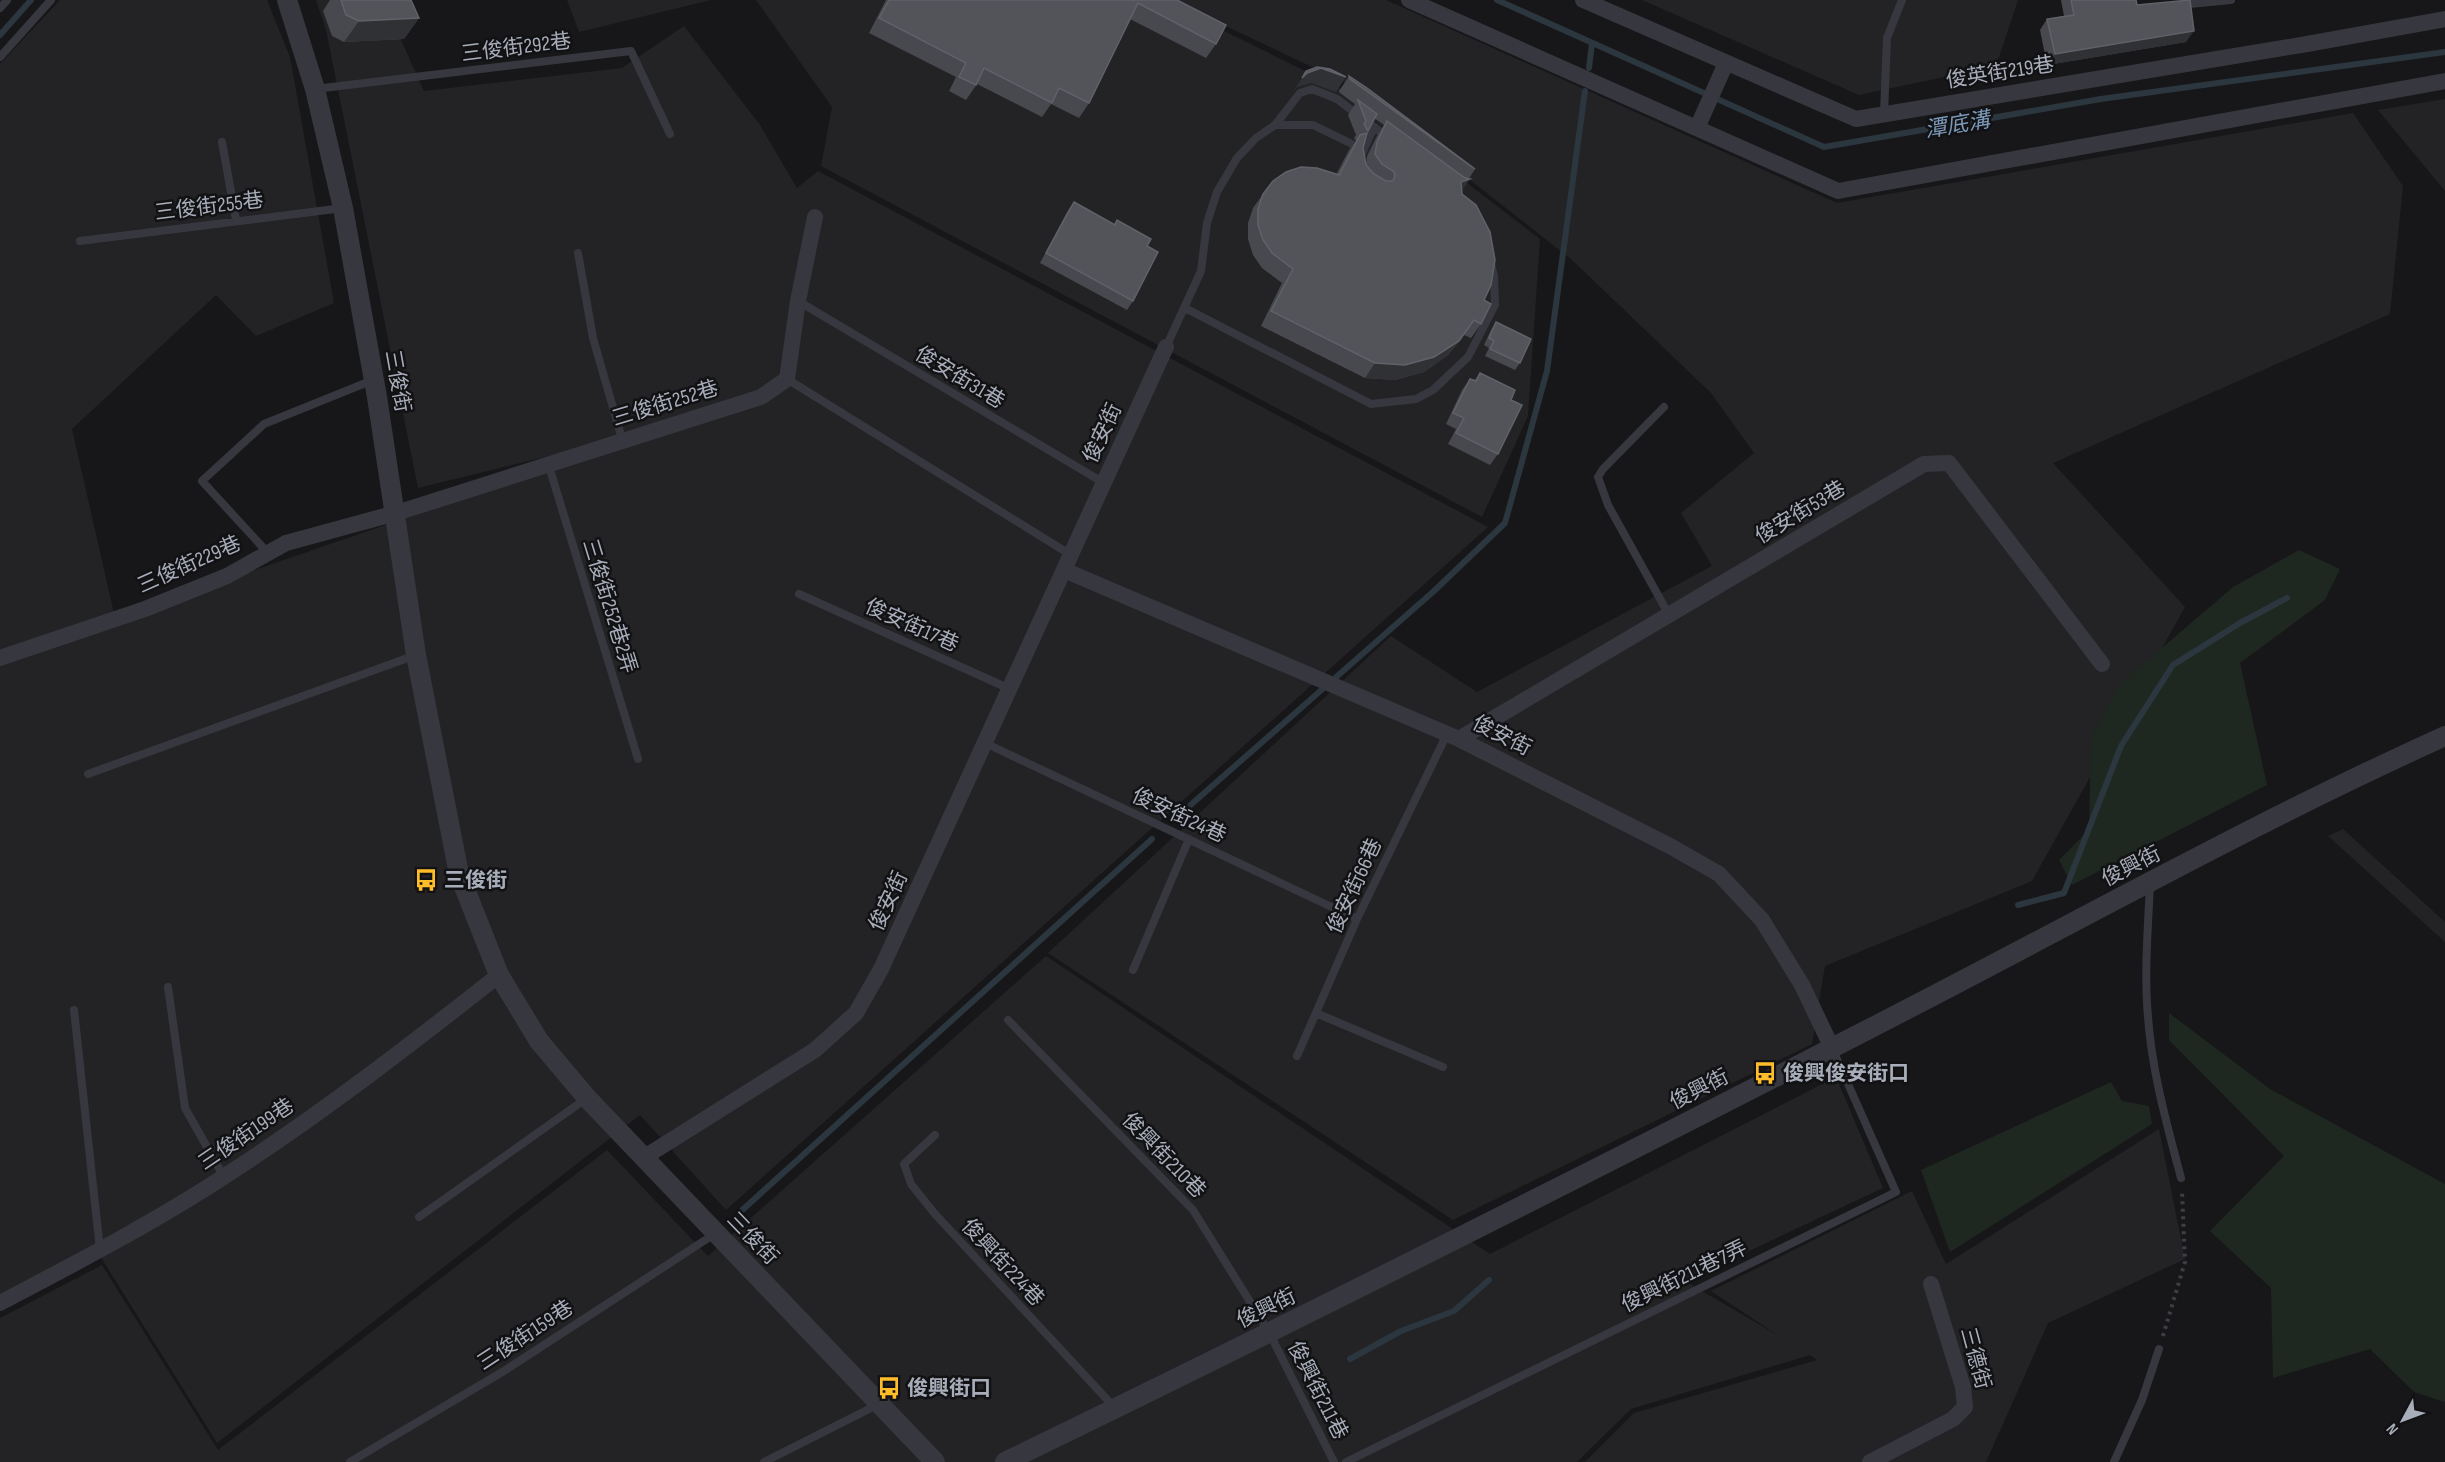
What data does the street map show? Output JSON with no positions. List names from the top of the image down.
{
  "streets": {
    "street": [
      "俊英街219巷",
      "三俊街",
      "三俊街252巷",
      "俊安街",
      "俊安街53巷",
      "三俊街229巷",
      "俊興街",
      "三俊街199巷",
      "三德街"
    ],
    "lane": [
      "三俊街292巷",
      "三俊街255巷",
      "俊安街31巷",
      "三俊街252巷2弄",
      "俊安街17巷",
      "俊安街24巷",
      "俊安街66巷",
      "俊興街210巷",
      "俊興街224巷",
      "俊興街211巷7弄",
      "三俊街159巷",
      "俊興街211巷"
    ]
  },
  "crossings": [
    ["三俊街292巷", "三俊街"],
    ["三俊街255巷", "三俊街"],
    ["俊安街31巷", "俊安街"],
    ["三俊街", "三俊街252巷"],
    ["三俊街", "俊安街"],
    ["三俊街", "三俊街229巷"],
    ["三俊街", "三俊街199巷"],
    ["三俊街", "三俊街159巷"],
    ["三俊街252巷", "三俊街229巷"],
    ["三俊街252巷", "三俊街252巷2弄"],
    ["俊安街", "俊安街53巷"],
    ["俊安街", "俊安街17巷"],
    ["俊安街", "俊安街24巷"],
    ["俊安街", "俊興街"],
    ["俊安街", "俊安街66巷"],
    ["俊安街", "俊興街211巷7弄"],
    ["俊安街53巷", "俊安街66巷"],
    ["俊安街24巷", "俊安街66巷"],
    ["俊興街", "俊興街210巷"],
    ["俊興街", "俊興街224巷"],
    ["俊興街", "俊興街211巷7弄"],
    ["俊興街", "俊興街211巷"],
    ["俊興街210巷", "俊興街211巷"]
  ],
  "water": ["潭底溝"],
  "places": {
    "bus stop": ["三俊街", "俊興俊安街口", "俊興街口"]
  },
  "north": "bottom left"
}
